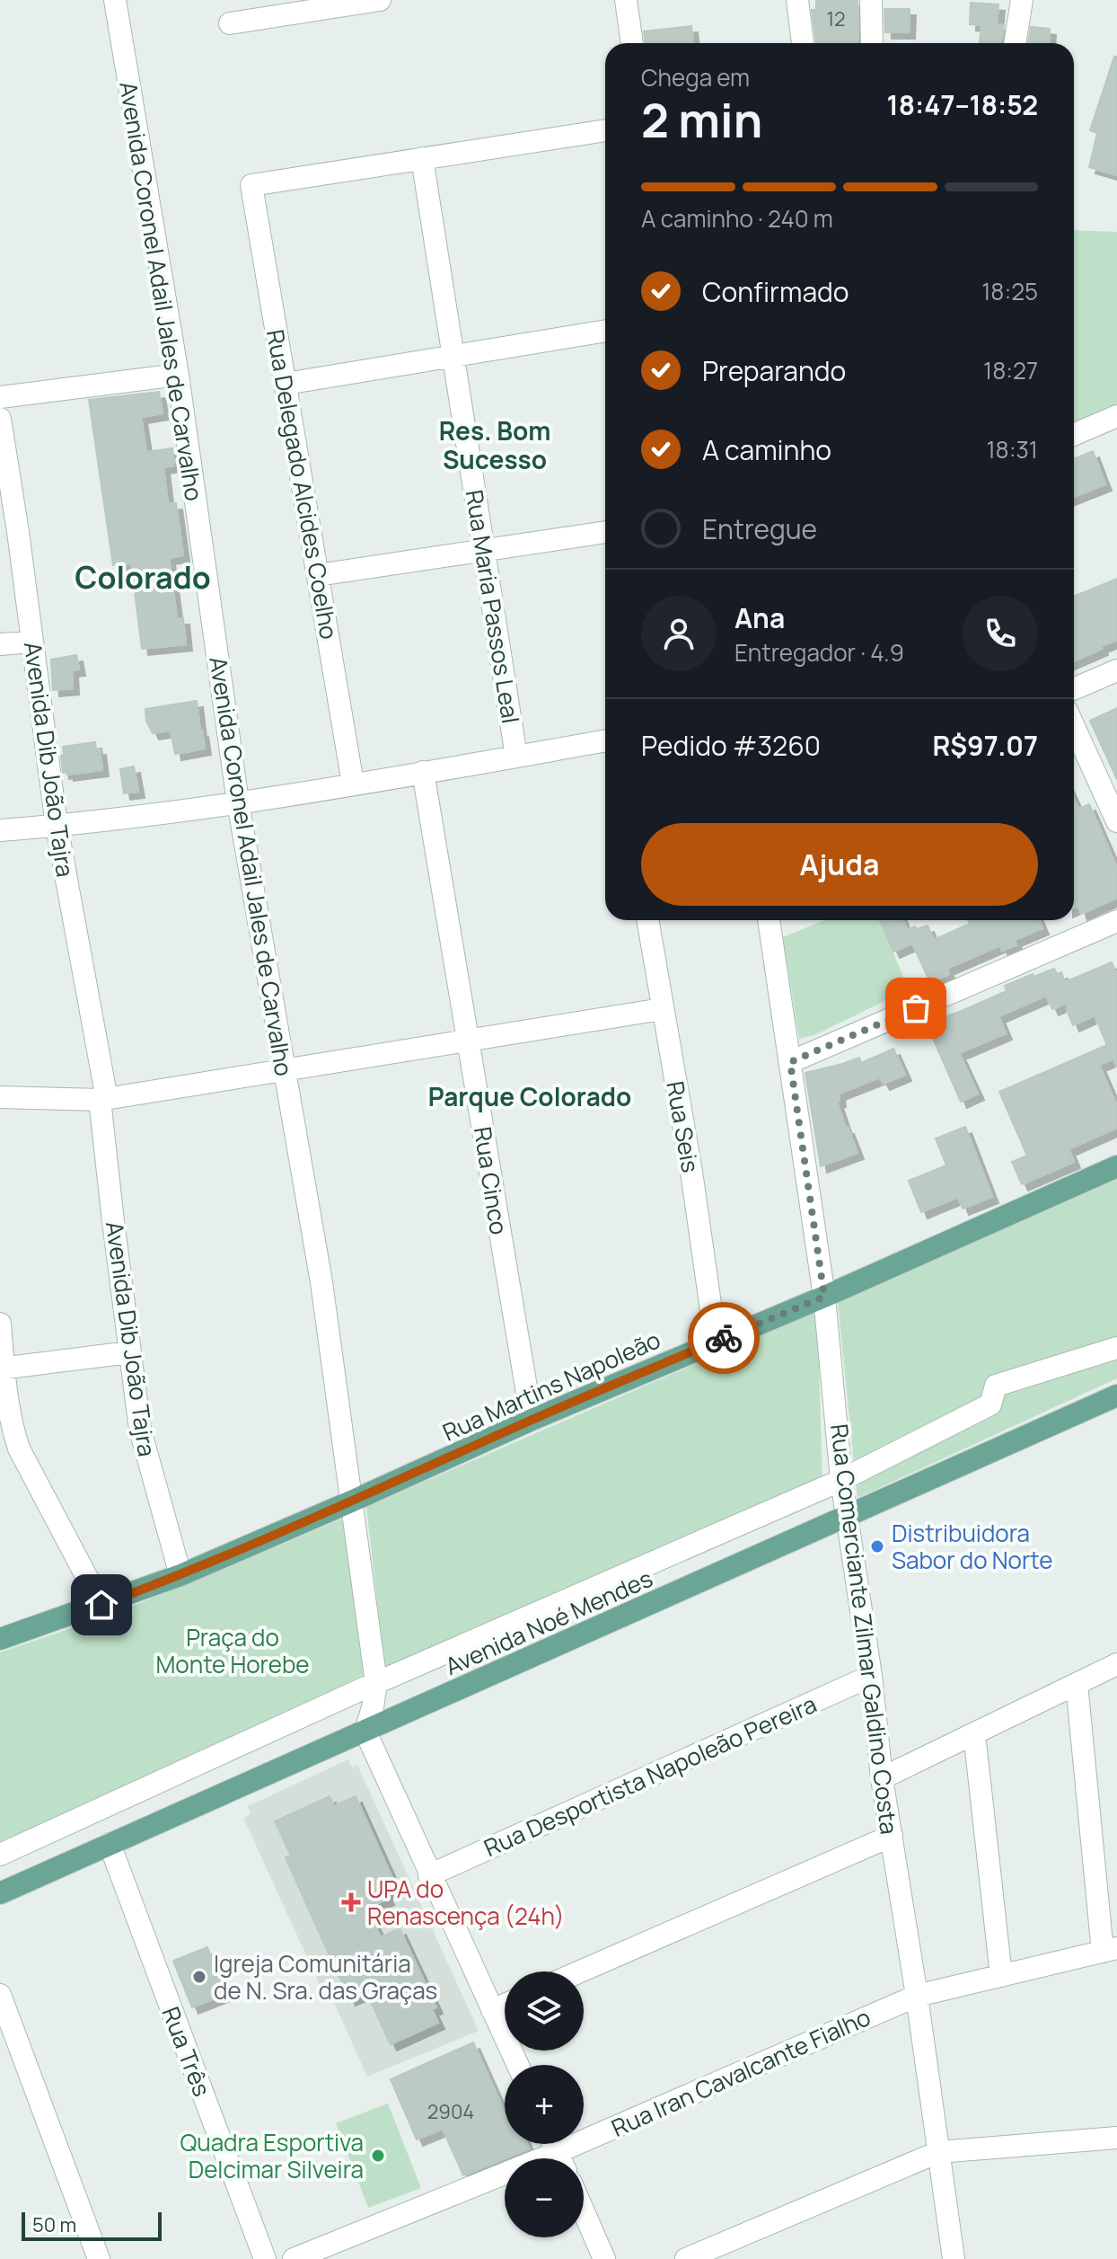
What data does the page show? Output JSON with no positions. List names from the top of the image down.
{
  "streets": {
    "main road": ["Rua Martins Napoleão", "Avenida Noé Mendes"],
    "street": [
      "Avenida Coronel Adail Jales de Carvalho",
      "Rua Delegado Alcides Coelho",
      "Rua Maria Passos Leal",
      "Avenida Dib João Tajra",
      "Rua Seis",
      "Rua Cinco",
      "Rua Comerciante Zilmar Galdino Costa",
      "Rua Desportista Napoleão Pereira",
      "Rua Três",
      "Rua Iran Cavalcante Fialho"
    ]
  },
  "crossings": [
    ["Avenida Coronel Adail Jales de Carvalho", "Rua Martins Napoleão"],
    ["Avenida Coronel Adail Jales de Carvalho", "Avenida Noé Mendes"],
    ["Rua Delegado Alcides Coelho", "Rua Maria Passos Leal"],
    ["Avenida Dib João Tajra", "Rua Martins Napoleão"],
    ["Rua Seis", "Rua Martins Napoleão"],
    ["Rua Cinco", "Rua Martins Napoleão"],
    ["Rua Martins Napoleão", "Rua Comerciante Zilmar Galdino Costa"],
    ["Avenida Noé Mendes", "Rua Comerciante Zilmar Galdino Costa"],
    ["Avenida Noé Mendes", "Rua Três"],
    ["Rua Comerciante Zilmar Galdino Costa", "Rua Desportista Napoleão Pereira"],
    ["Rua Comerciante Zilmar Galdino Costa", "Rua Iran Cavalcante Fialho"]
  ],
  "districts": ["Res. Bom Sucesso", "Colorado", "Parque Colorado"],
  "parks": ["Praça do Monte Horebe"],
  "places": {
    "other": ["Distribuidora Sabor do Norte", "Igreja Comunitária de N. Sra. das Graças", "Quadra Esportiva Delcimar Silveira"],
    "health": ["UPA do Renascença (24h)"]
  },
  "house_numbers": ["12", "2904"],
  "scale_bar": "50 m",
  "page": {
    "heading": ["2 min", "Chega em", "18:47–18:52"],
    "panel": [
      "Ana",
      "Entregador · 4.9",
      "Pedido #3260",
      "R$97.07"
    ],
    "bar": "A caminho · 240 m",
    "list": [
      ["Confirmado", "18:25"],
      ["Preparando", "18:27"],
      ["A caminho", "18:31"],
      "Entregue"
    ],
    "buttons": "Ajuda",
    "map_buttons": ["+", "−"],
    "scale": "50 m"
  }
}
